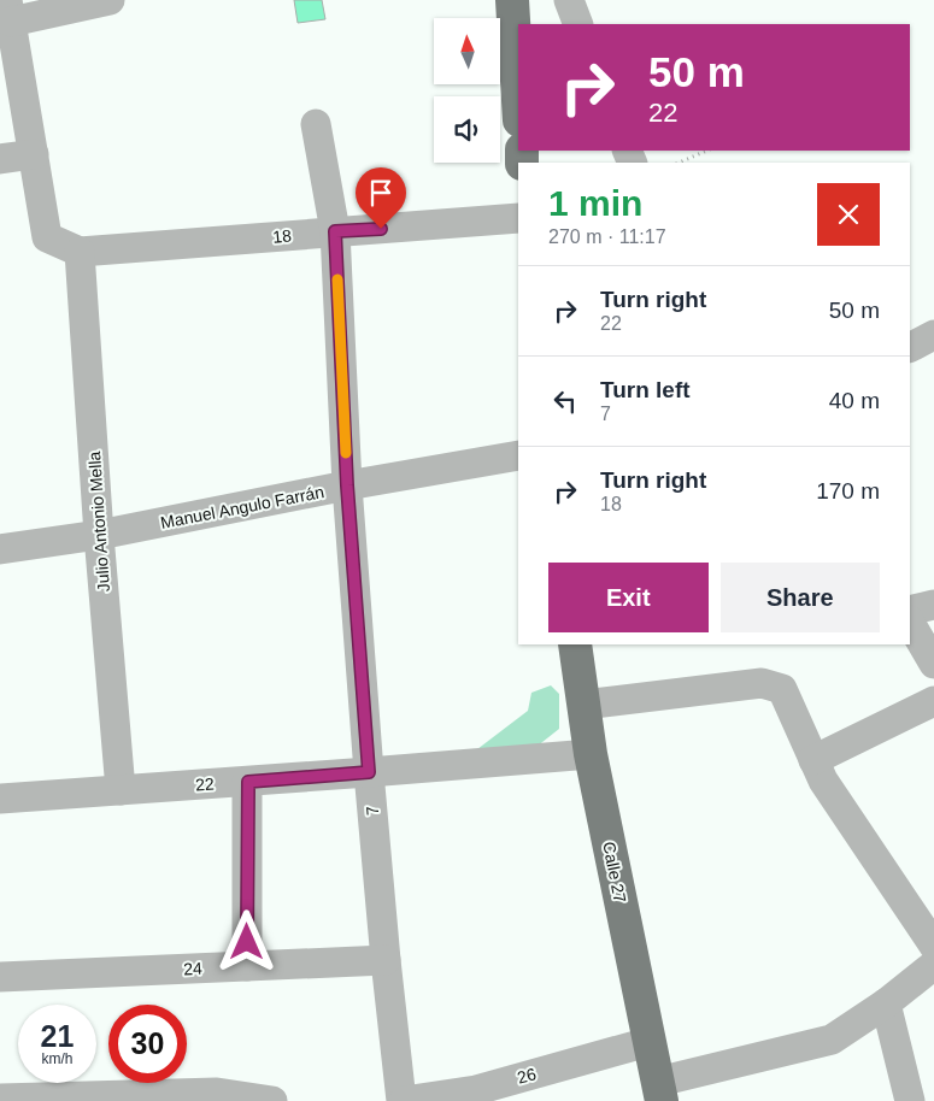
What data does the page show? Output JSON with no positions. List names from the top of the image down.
{
  "streets": {
    "main road": ["Calle 27"],
    "street": [
      "18",
      "Manuel Angulo Farrán",
      "Julio Antonio Mella",
      "22",
      "7",
      "24",
      "26"
    ]
  },
  "crossings": [
    ["18", "Julio Antonio Mella"],
    ["18", "7"],
    ["Manuel Angulo Farrán", "Julio Antonio Mella"],
    ["Manuel Angulo Farrán", "7"],
    ["Julio Antonio Mella", "22"],
    ["22", "7"],
    ["22", "Calle 27"],
    ["7", "24"],
    ["7", "26"],
    ["Calle 27", "26"]
  ],
  "north": "top",
  "page": {
    "turn": ["50 m", "22"],
    "heading": ["1 min", "270 m · 11:17"],
    "list": [
      {
        "name": "Turn right",
        "note": "22",
        "value": "50 m"
      },
      {
        "name": "Turn left",
        "note": "7",
        "value": "40 m"
      },
      {
        "name": "Turn right",
        "note": "18",
        "value": "170 m"
      }
    ],
    "buttons": ["Exit", "Share"],
    "speed": "21 km/h",
    "limit": "30"
  }
}
